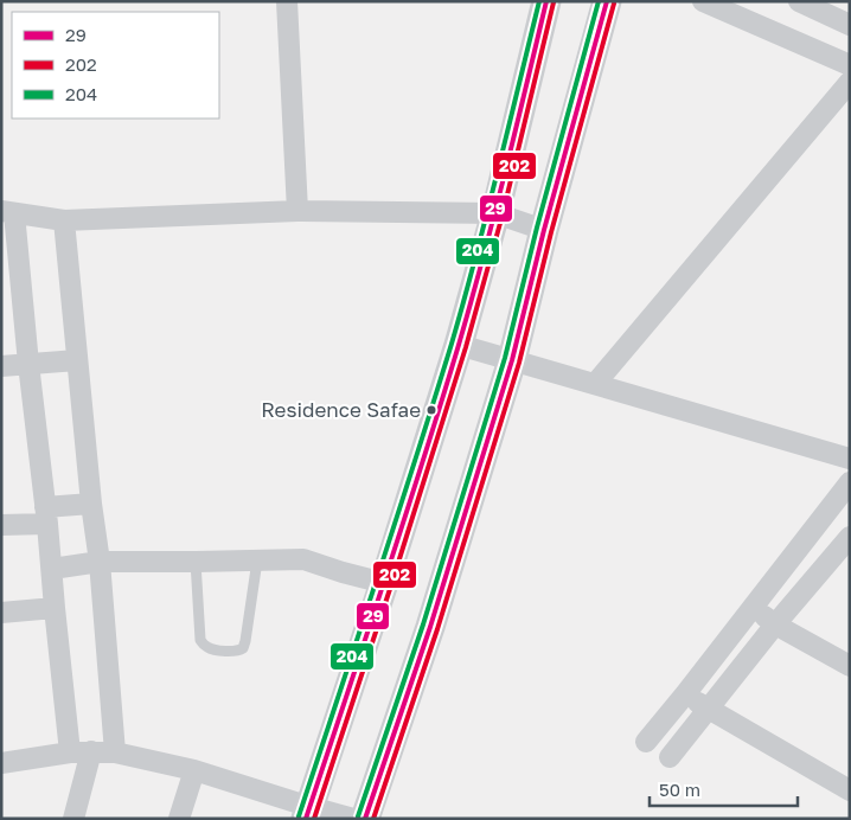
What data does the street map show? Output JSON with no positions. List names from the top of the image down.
{
  "places": ["Residence Safae"],
  "lines": ["transit line 29", "transit line 204", "transit line 202"],
  "legend": ["29", "202", "204"],
  "scale_bar": "50 m"
}
